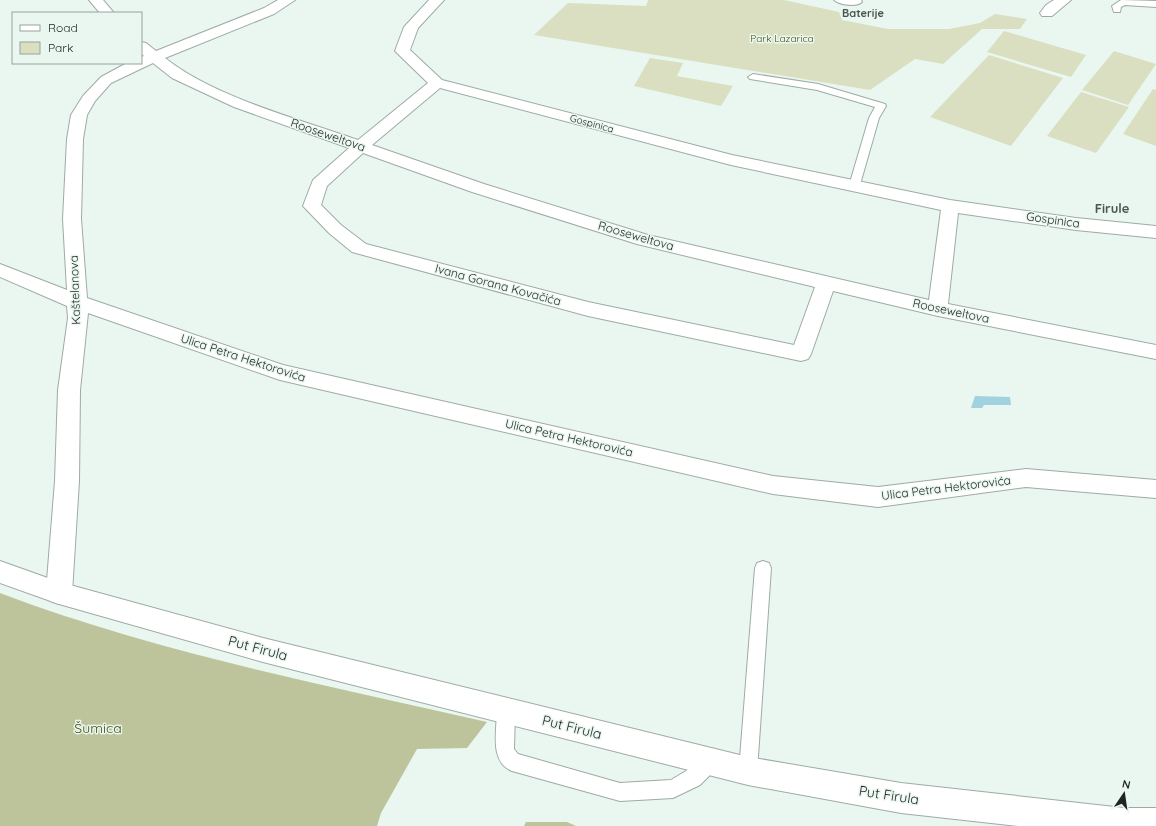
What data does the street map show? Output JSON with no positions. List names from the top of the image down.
{
  "streets": {
    "street": [
      "Gospinica",
      "Rooseweltova",
      "Ivana Gorana Kovačića",
      "Kaštelanova",
      "Ulica Petra Hektorovića",
      "Put Firula"
    ]
  },
  "crossings": [
    ["Gospinica", "Ivana Gorana Kovačića"],
    ["Rooseweltova", "Ivana Gorana Kovačića"],
    ["Rooseweltova", "Kaštelanova"],
    ["Kaštelanova", "Ulica Petra Hektorovića"],
    ["Kaštelanova", "Put Firula"]
  ],
  "districts": ["Baterije", "Firule"],
  "parks": ["Park Lazarica", "Šumica"],
  "legend": ["Road", "Park"],
  "north": "top"
}
